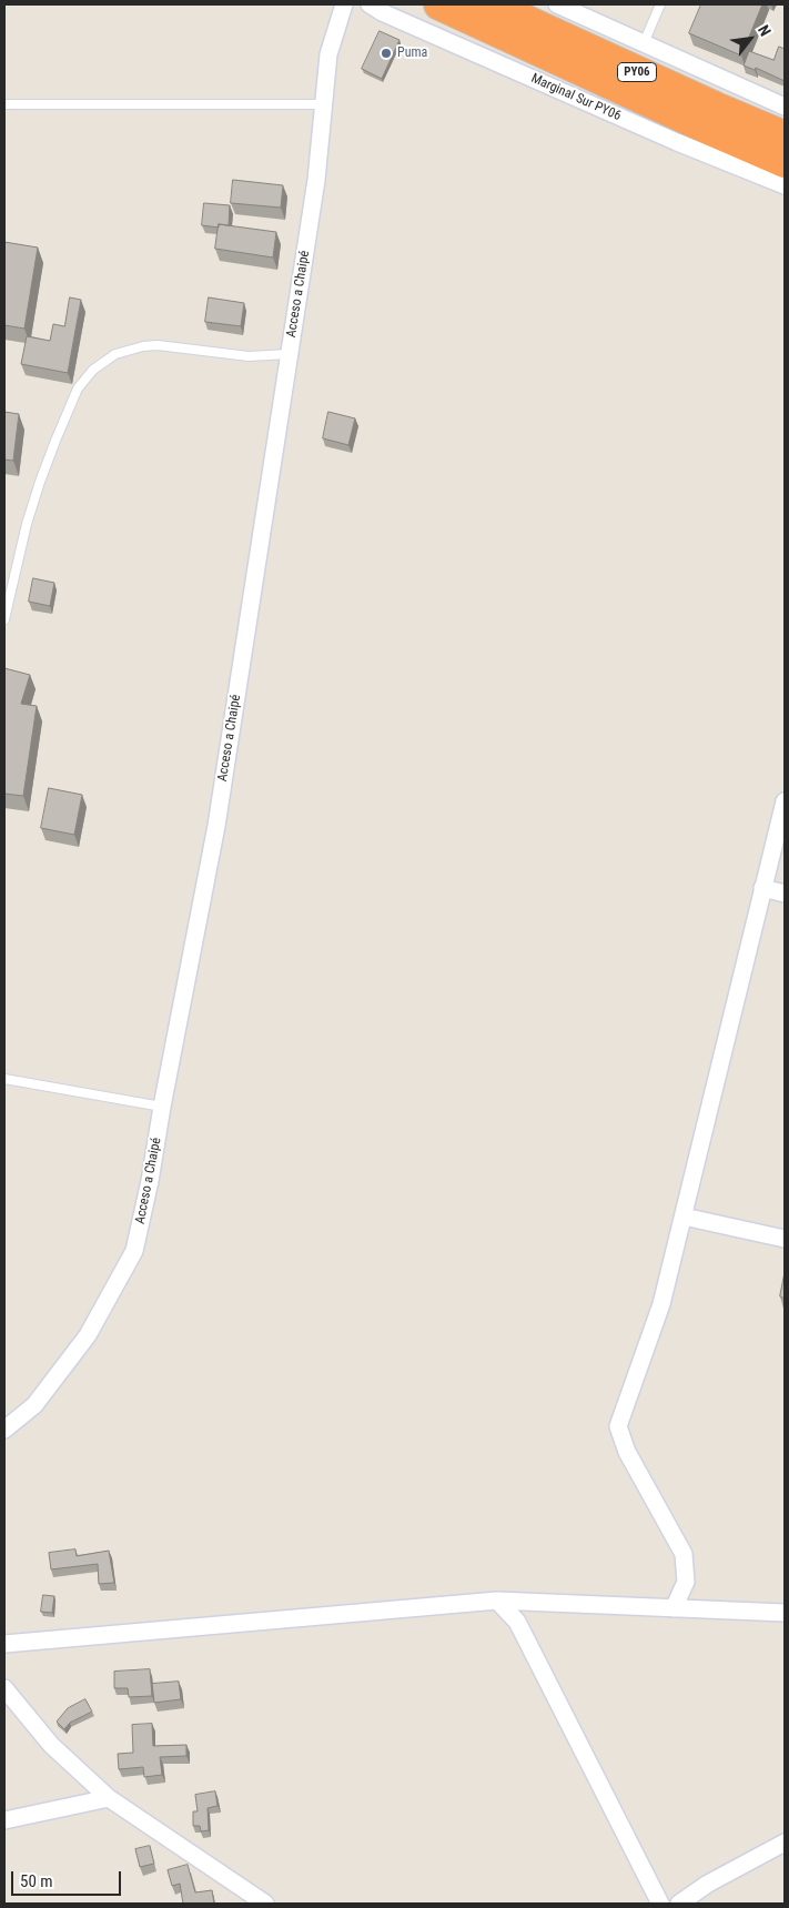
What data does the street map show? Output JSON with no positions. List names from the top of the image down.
{
  "streets": {
    "highway": ["PY06"],
    "street": ["Marginal Sur PY06", "Acceso a Chaipé"]
  },
  "places": ["Puma"],
  "scale_bar": "50 m",
  "north": "top right"
}
